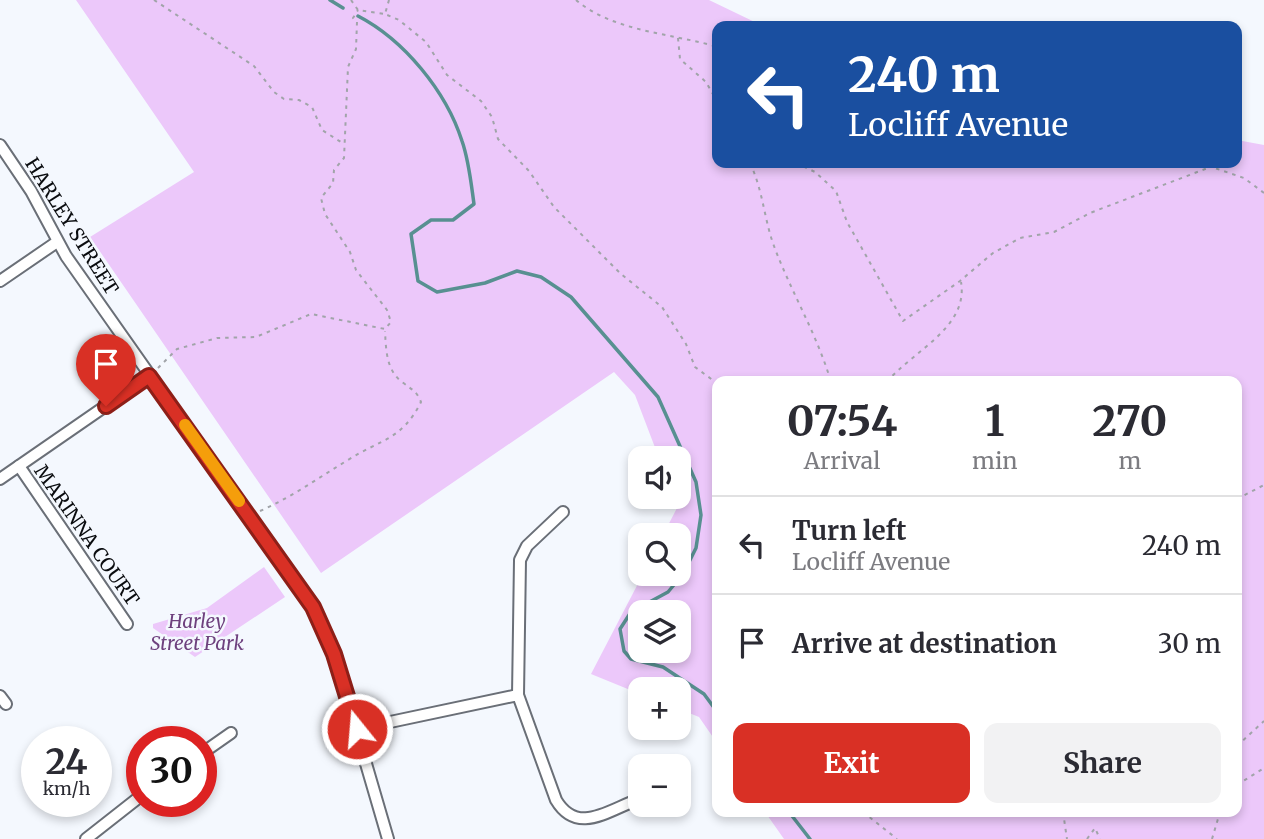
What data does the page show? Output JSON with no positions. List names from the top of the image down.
{
  "streets": {
    "street": ["HARLEY STREET", "MARINNA COURT"]
  },
  "parks": ["Harley Street Park"],
  "page": {
    "turn": ["240 m", "Locliff Avenue"],
    "eta": [
      "07:54",
      "Arrival",
      "1",
      "min",
      "270",
      "m"
    ],
    "map_buttons": ["+", "−"],
    "list": [
      {
        "name": "Turn left",
        "note": "Locliff Avenue",
        "value": "240 m"
      },
      {
        "name": "Arrive at destination",
        "value": "30 m"
      }
    ],
    "buttons": ["Exit", "Share"],
    "speed": "24 km/h",
    "limit": "30"
  }
}
